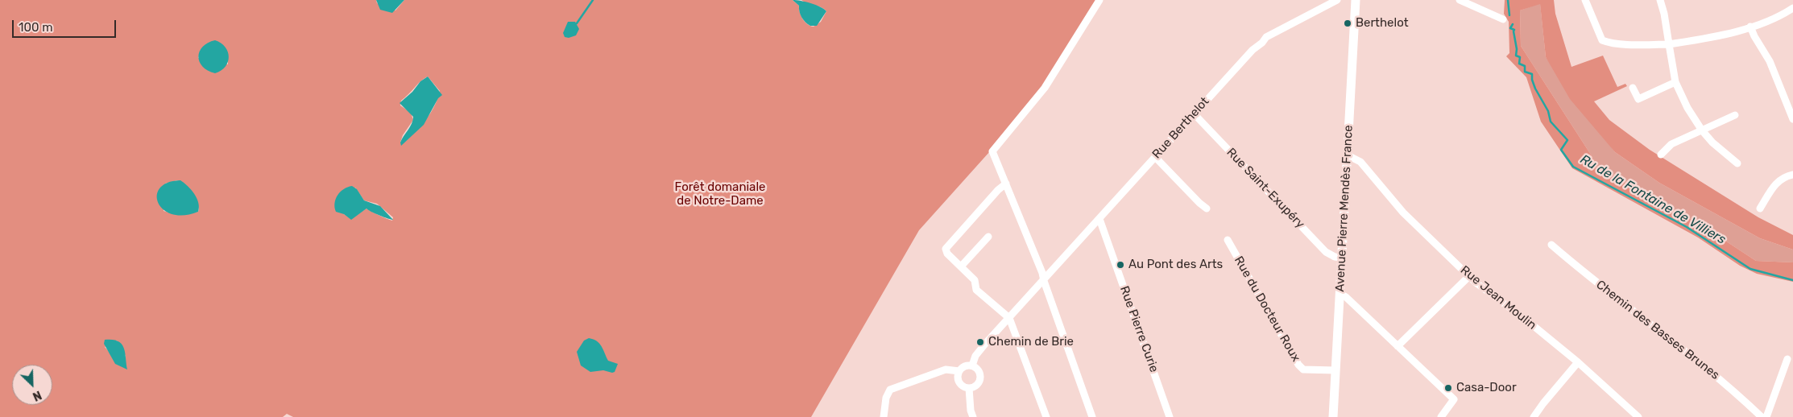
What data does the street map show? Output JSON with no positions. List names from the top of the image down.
{
  "streets": {
    "main road": ["Avenue Pierre Mendès France"],
    "street": [
      "Rue Berthelot",
      "Rue Saint-Exupéry",
      "Rue Jean Moulin",
      "Rue du Docteur Roux",
      "Rue Pierre Curie",
      "Chemin des Basses Brunes"
    ]
  },
  "crossings": [
    ["Rue Berthelot", "Rue Saint-Exupéry"],
    ["Rue Berthelot", "Rue Pierre Curie"],
    ["Rue Saint-Exupéry", "Avenue Pierre Mendès France"],
    ["Avenue Pierre Mendès France", "Rue Jean Moulin"],
    ["Avenue Pierre Mendès France", "Rue du Docteur Roux"]
  ],
  "water": ["Ru de la Fontaine de Villiers"],
  "parks": ["Forêt domaniale de Notre-Dame"],
  "places": [
    "Berthelot",
    "Au Pont des Arts",
    "Chemin de Brie",
    "Casa-Door"
  ],
  "scale_bar": "100 m",
  "north": "bottom right"
}
